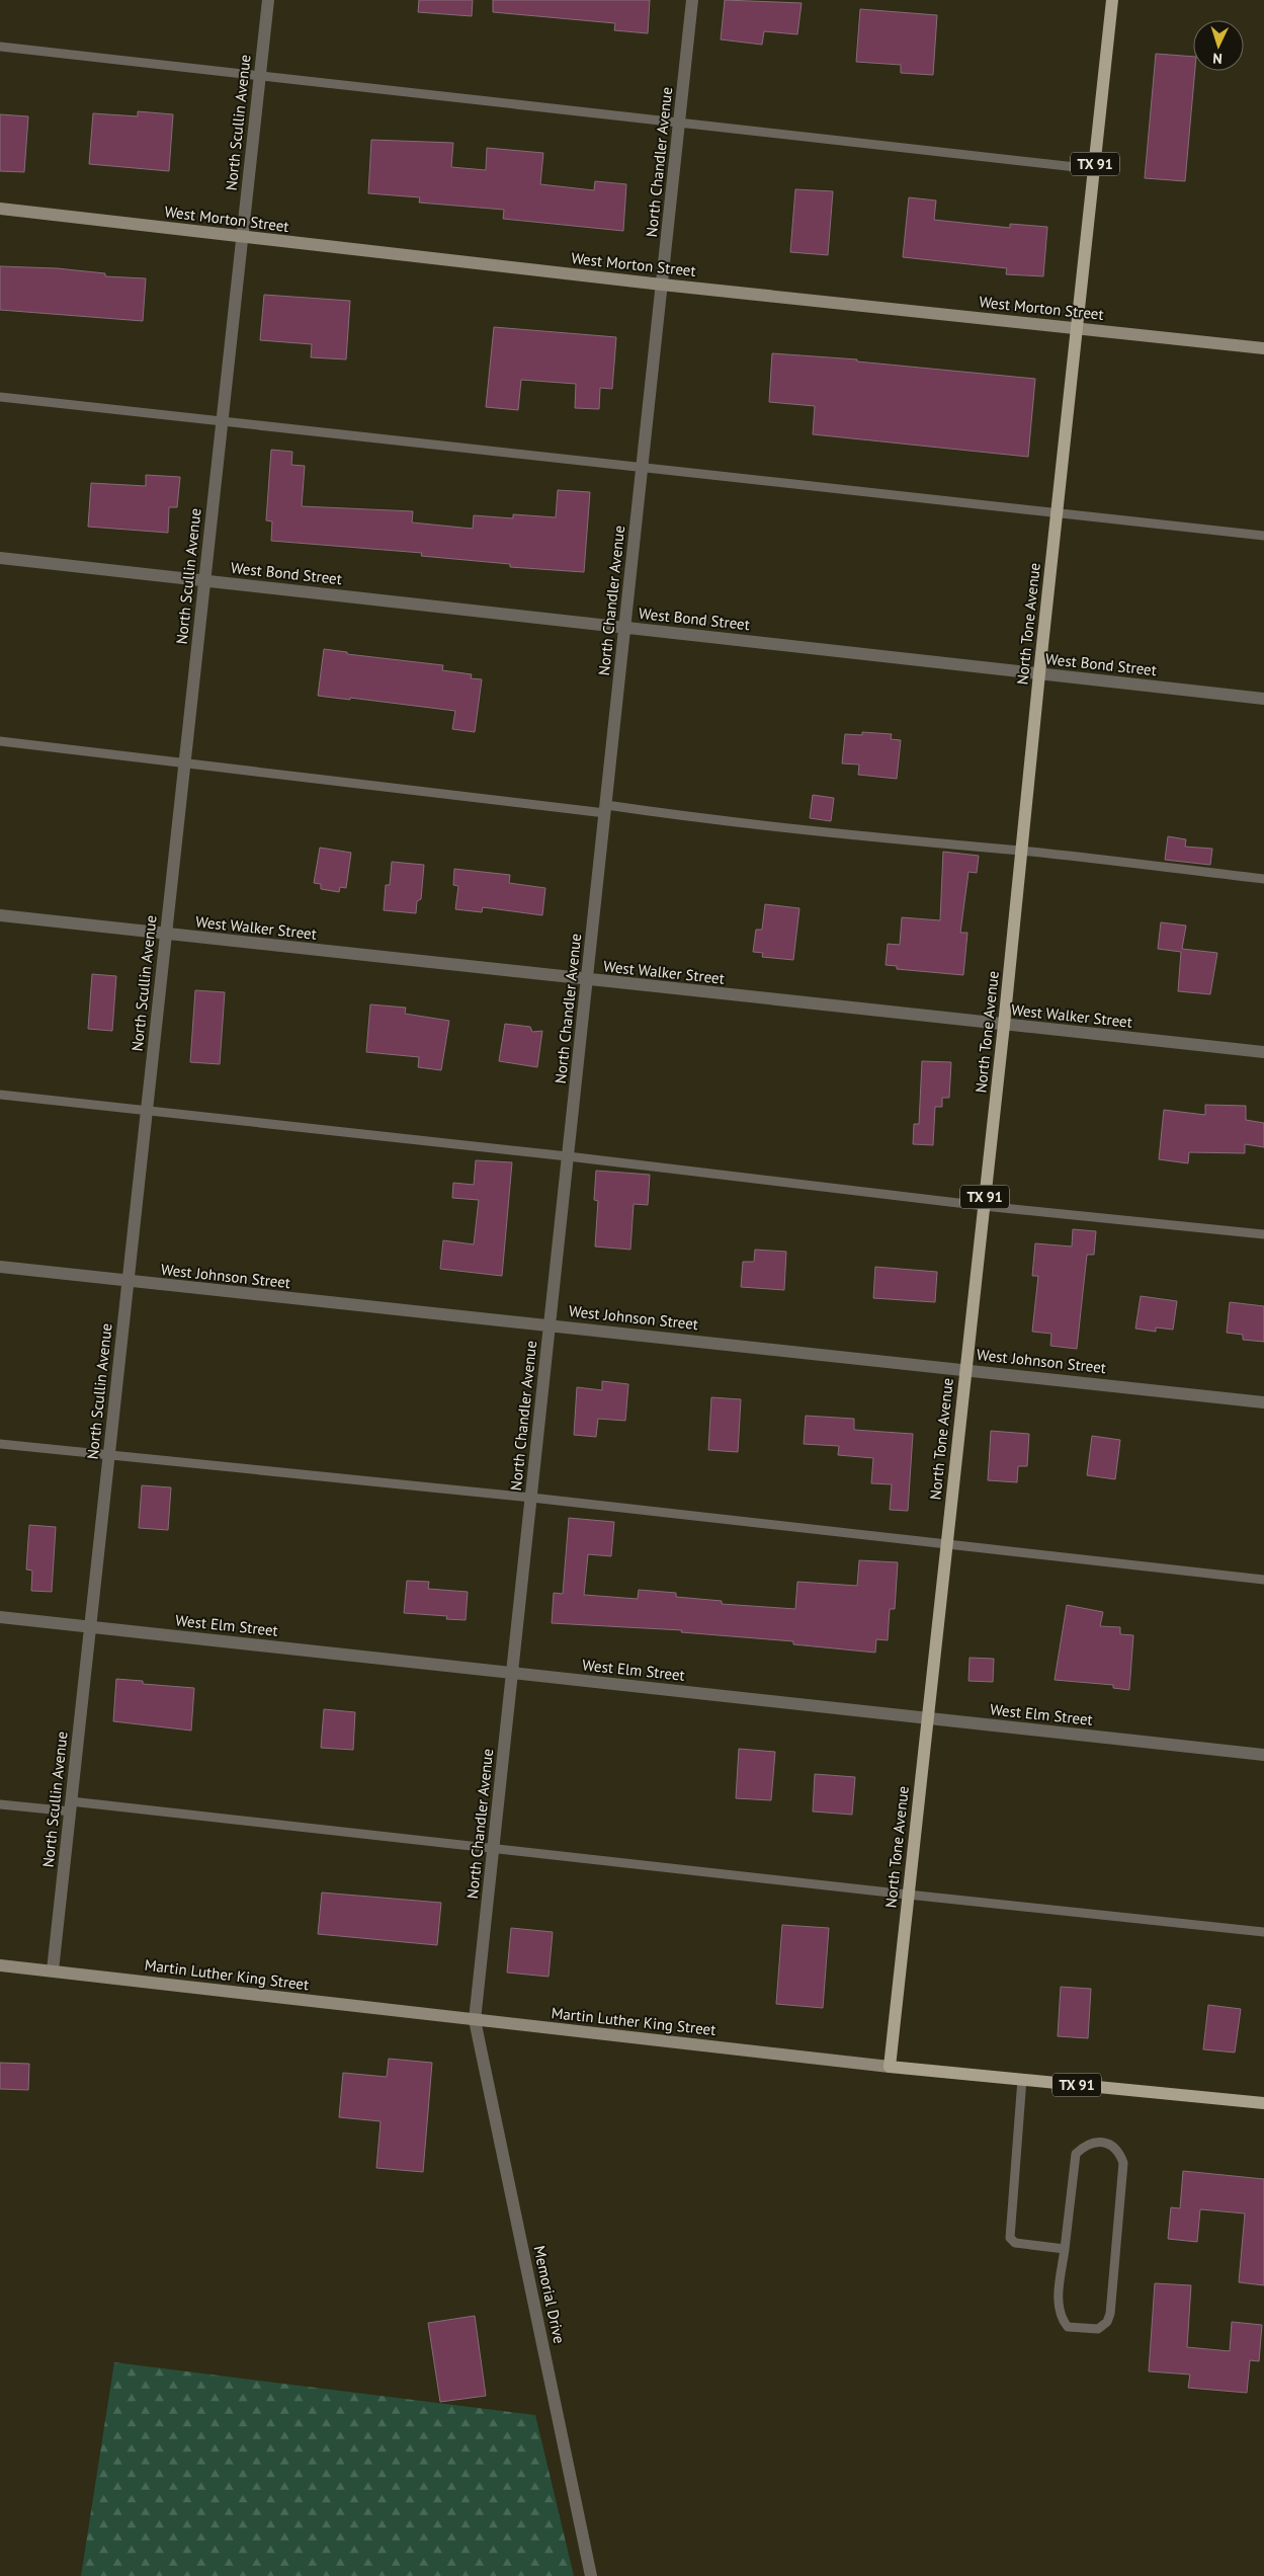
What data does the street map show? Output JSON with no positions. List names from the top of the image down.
{
  "streets": {
    "main road": [
      "TX 91",
      "West Morton Street",
      "North Tone Avenue",
      "Martin Luther King Street"
    ],
    "street": [
      "North Scullin Avenue",
      "North Chandler Avenue",
      "West Bond Street",
      "West Walker Street",
      "West Johnson Street",
      "West Elm Street",
      "Memorial Drive"
    ]
  },
  "crossings": [
    ["North Scullin Avenue", "West Morton Street"],
    ["North Scullin Avenue", "West Bond Street"],
    ["North Scullin Avenue", "West Walker Street"],
    ["North Scullin Avenue", "West Johnson Street"],
    ["North Scullin Avenue", "West Elm Street"],
    ["North Scullin Avenue", "Martin Luther King Street"],
    ["North Chandler Avenue", "West Morton Street"],
    ["North Chandler Avenue", "West Bond Street"],
    ["North Chandler Avenue", "West Walker Street"],
    ["North Chandler Avenue", "West Johnson Street"],
    ["North Chandler Avenue", "West Elm Street"],
    ["North Chandler Avenue", "Martin Luther King Street"],
    ["North Chandler Avenue", "Memorial Drive"],
    ["West Morton Street", "North Tone Avenue"],
    ["West Bond Street", "North Tone Avenue"],
    ["North Tone Avenue", "West Walker Street"],
    ["North Tone Avenue", "West Johnson Street"],
    ["North Tone Avenue", "West Elm Street"],
    ["North Tone Avenue", "Martin Luther King Street"],
    ["Martin Luther King Street", "Memorial Drive"]
  ],
  "north": "bottom"
}
